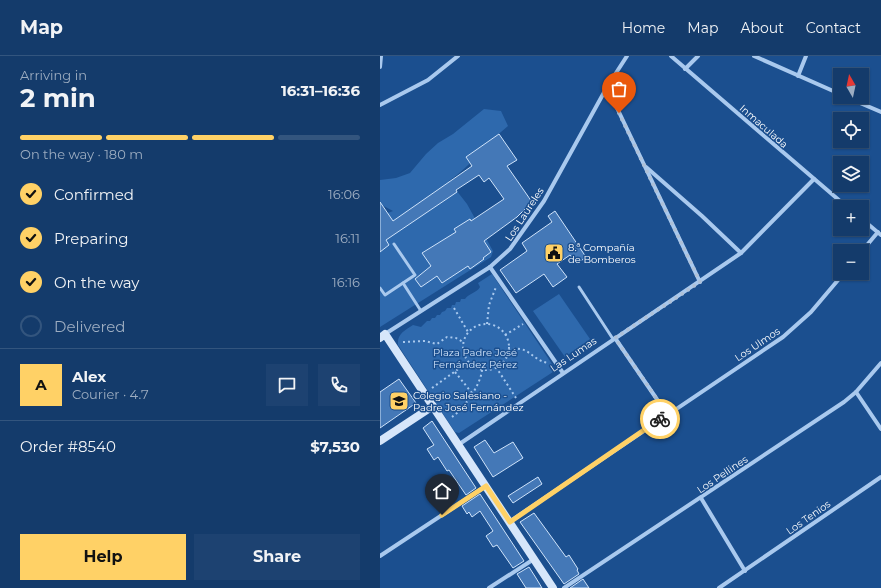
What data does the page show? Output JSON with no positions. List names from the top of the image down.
{
  "streets": {
    "street": [
      "Inmaculada",
      "Los Laureles",
      "Los Ulmos",
      "Las Lumas",
      "Los Pellines",
      "Los Tenios"
    ]
  },
  "crossings": [
    ["Inmaculada", "Las Lumas"]
  ],
  "parks": ["Plaza Padre José Fernández Pérez"],
  "places": {
    "public building": ["8.ª Compañía de Bomberos"],
    "school or university": ["Colegio Salesiano - Padre José Fernández"]
  },
  "north": "top",
  "page": {
    "header": "Map",
    "nav": [
      "Home",
      "Map",
      "About",
      "Contact"
    ],
    "heading": ["2 min", "Arriving in", "16:31–16:36"],
    "panel": [
      "Alex",
      "Courier · 4.7",
      "Order #8540",
      "$7,530"
    ],
    "map_buttons": ["+", "−"],
    "bar": "On the way · 180 m",
    "list": [
      ["Confirmed", "16:06"],
      ["Preparing", "16:11"],
      ["On the way", "16:16"],
      "Delivered"
    ],
    "round": "A",
    "buttons": ["Help", "Share"]
  }
}
